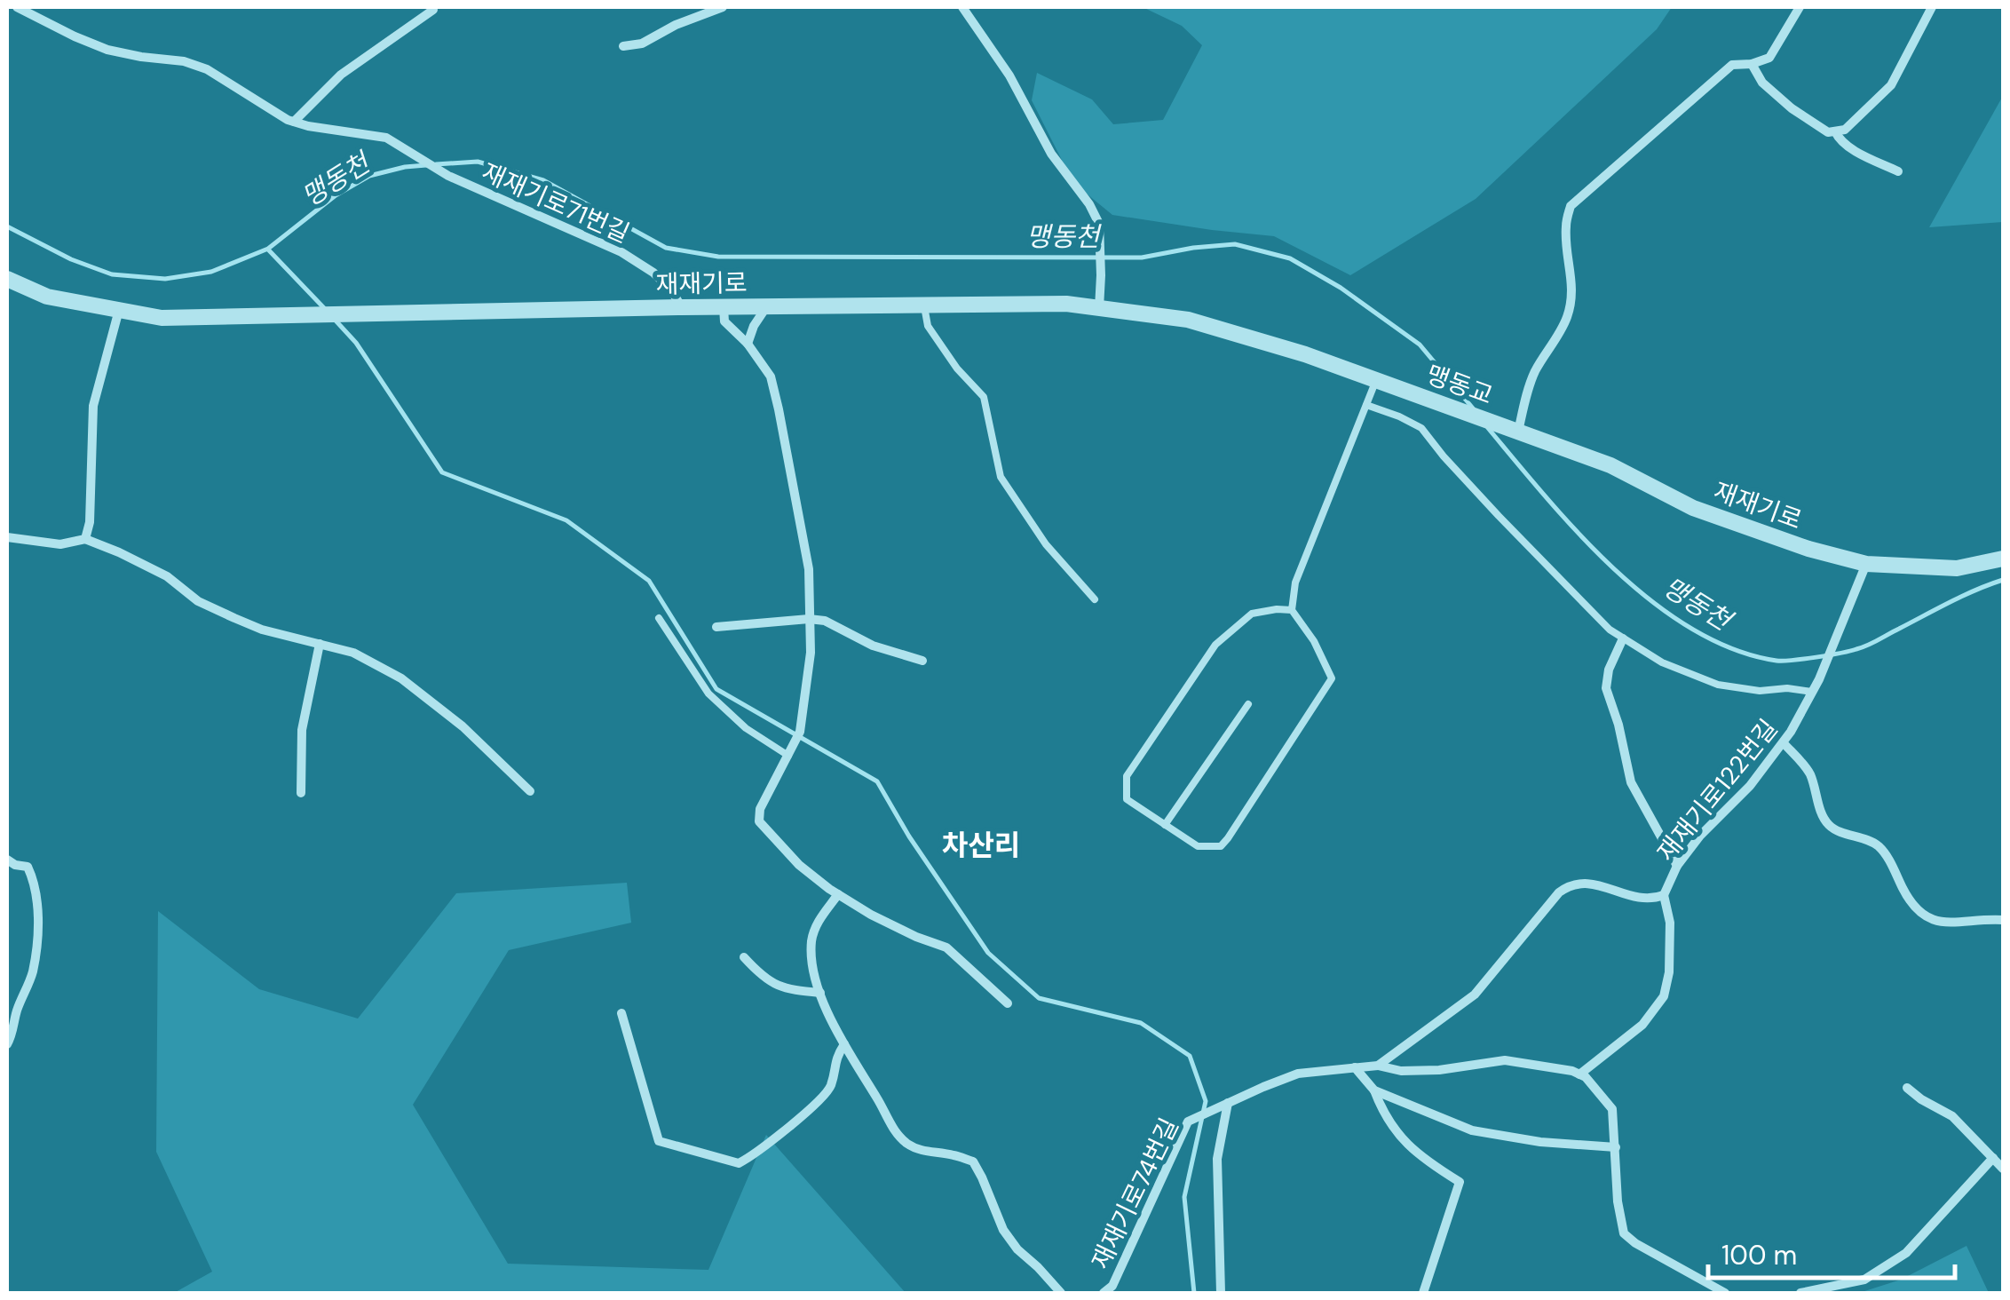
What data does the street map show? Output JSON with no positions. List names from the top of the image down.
{
  "streets": {
    "street": [
      "재재기로71번길",
      "재재기로",
      "맹동교",
      "재재기로122번길",
      "재재기로74번길"
    ]
  },
  "crossings": [
    ["재재기로71번길", "재재기로"],
    ["재재기로", "맹동교"],
    ["재재기로", "재재기로122번길"]
  ],
  "districts": ["차산리"],
  "water": ["맹동천"],
  "scale_bar": "100 m"
}
